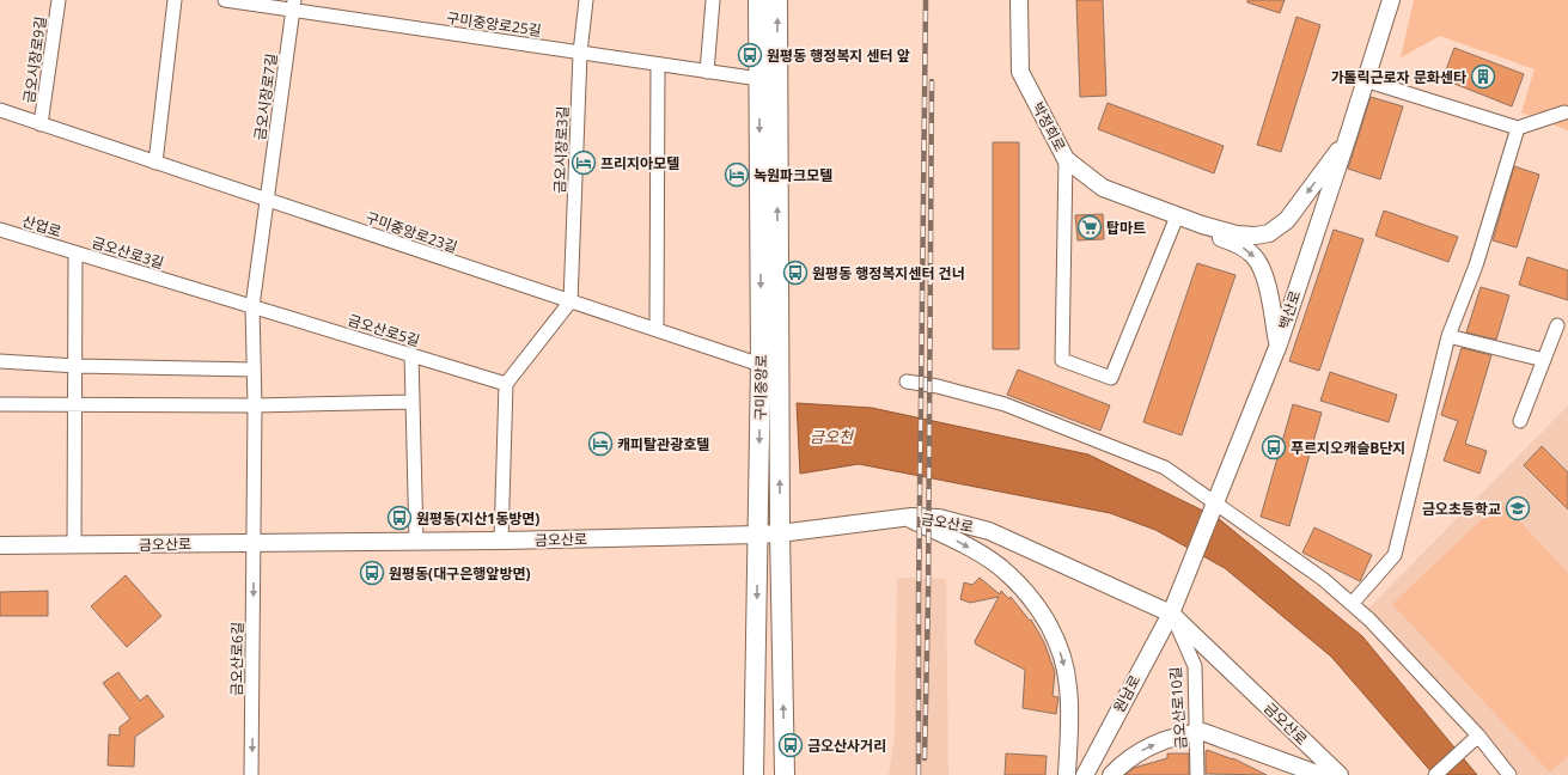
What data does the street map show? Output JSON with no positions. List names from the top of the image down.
{
  "streets": {
    "main road": ["구미중앙로"],
    "street": [
      "구미중앙로25길",
      "금오시장로9길",
      "금오시장로7길",
      "박정희로",
      "금오시장로3길",
      "산업로",
      "구미중앙로23길",
      "금오산로3길",
      "백산로",
      "금오산로5길",
      "금오산로",
      "금오산로6길",
      "원남로",
      "금오산로10길"
    ]
  },
  "crossings": [
    ["구미중앙로25길", "금오시장로7길"],
    ["구미중앙로25길", "금오시장로3길"],
    ["구미중앙로25길", "구미중앙로"],
    ["금오시장로9길", "구미중앙로23길"],
    ["금오시장로7길", "구미중앙로23길"],
    ["금오시장로3길", "구미중앙로23길"],
    ["산업로", "금오산로3길"],
    ["구미중앙로23길", "구미중앙로"],
    ["금오산로3길", "금오산로5길"],
    ["금오산로3길", "금오산로"],
    ["백산로", "금오산로"],
    ["백산로", "원남로"],
    ["백산로", "금오산로10길"],
    ["구미중앙로", "금오산로"],
    ["금오산로", "금오산로6길"],
    ["금오산로", "원남로"],
    ["금오산로", "금오산로10길"],
    ["원남로", "금오산로10길"]
  ],
  "one_way": ["금오산로6길"],
  "water": ["금오천"],
  "places": {
    "bus stop": [
      "원평동 행정복지 센터 앞",
      "원평동 행정복지센터 건너",
      "푸르지오캐슬B단지",
      "원평동(지산1동방면)",
      "원평동(대구은행앞방면)",
      "금오산사거리"
    ],
    "building": ["가톨릭근로자 문화센타"],
    "hotel": ["프리지아모텔", "녹원파크모텔", "캐피탈관광호텔"],
    "supermarket": ["탑마트"],
    "school or university": ["금오초등학교"]
  }
}
